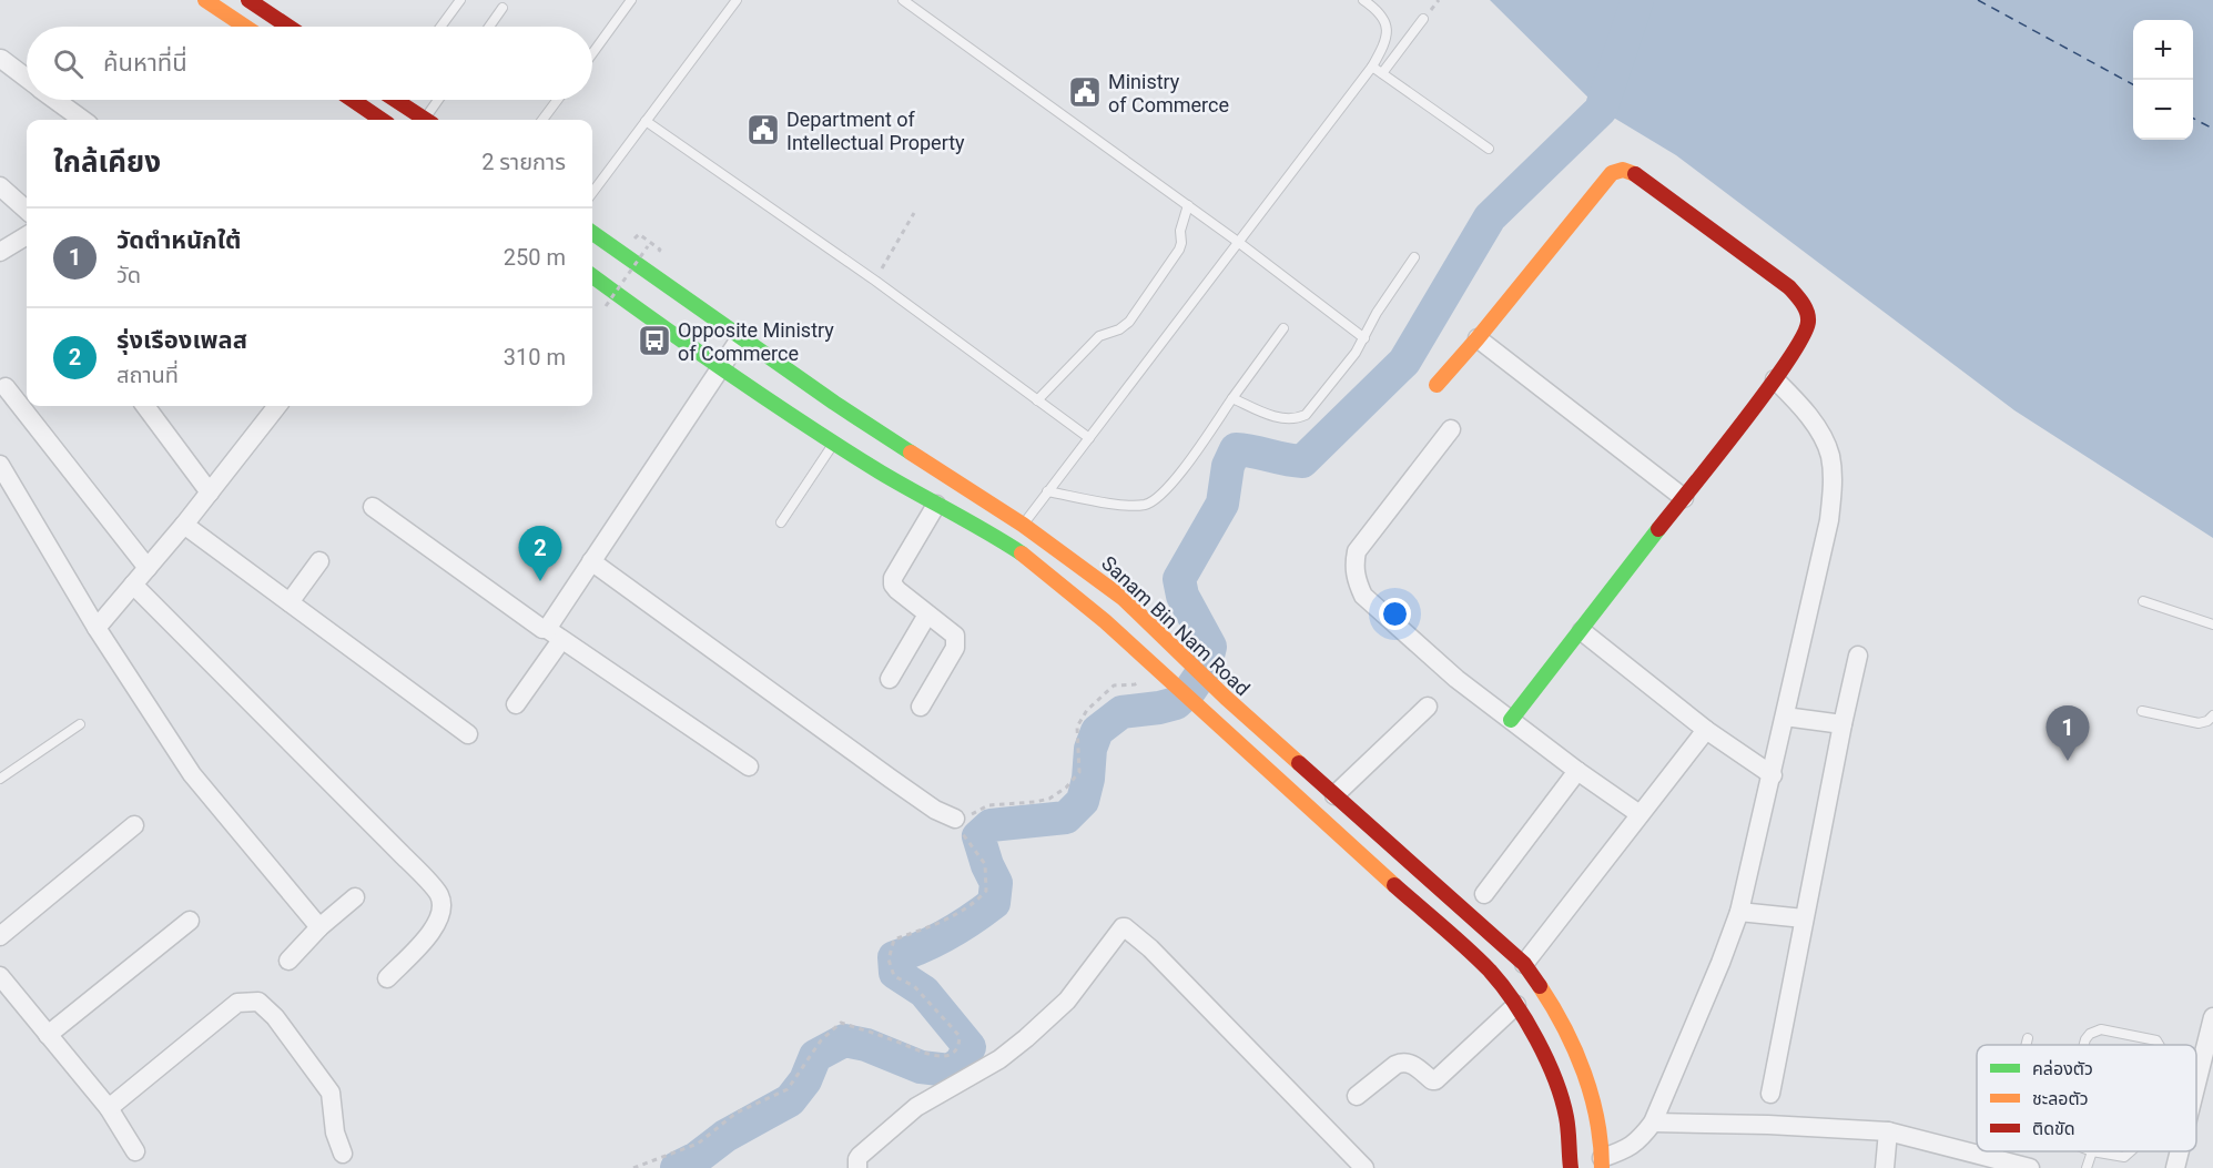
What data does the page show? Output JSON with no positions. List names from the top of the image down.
{
  "streets": {
    "main road": ["Sanam Bin Nam Road"]
  },
  "places": {
    "public building": ["Ministry of Commerce", "Department of Intellectual Property"],
    "bus stop": ["Opposite Ministry of Commerce"]
  },
  "legend": ["คล่องตัว", "ชะลอตัว", "ติดขัด"],
  "page": {
    "map_buttons": ["+", "−"],
    "search": "ค้นหาที่นี่",
    "heading": ["ใกล้เคียง", "2 รายการ"],
    "list": [
      {
        "mark": "1",
        "name": "วัดตำหนักใต้",
        "note": "วัด",
        "value": "250 m"
      },
      {
        "mark": "2",
        "name": "รุ่งเรืองเพลส",
        "note": "สถานที่",
        "value": "310 m"
      }
    ],
    "pins": ["2", "1"]
  }
}
